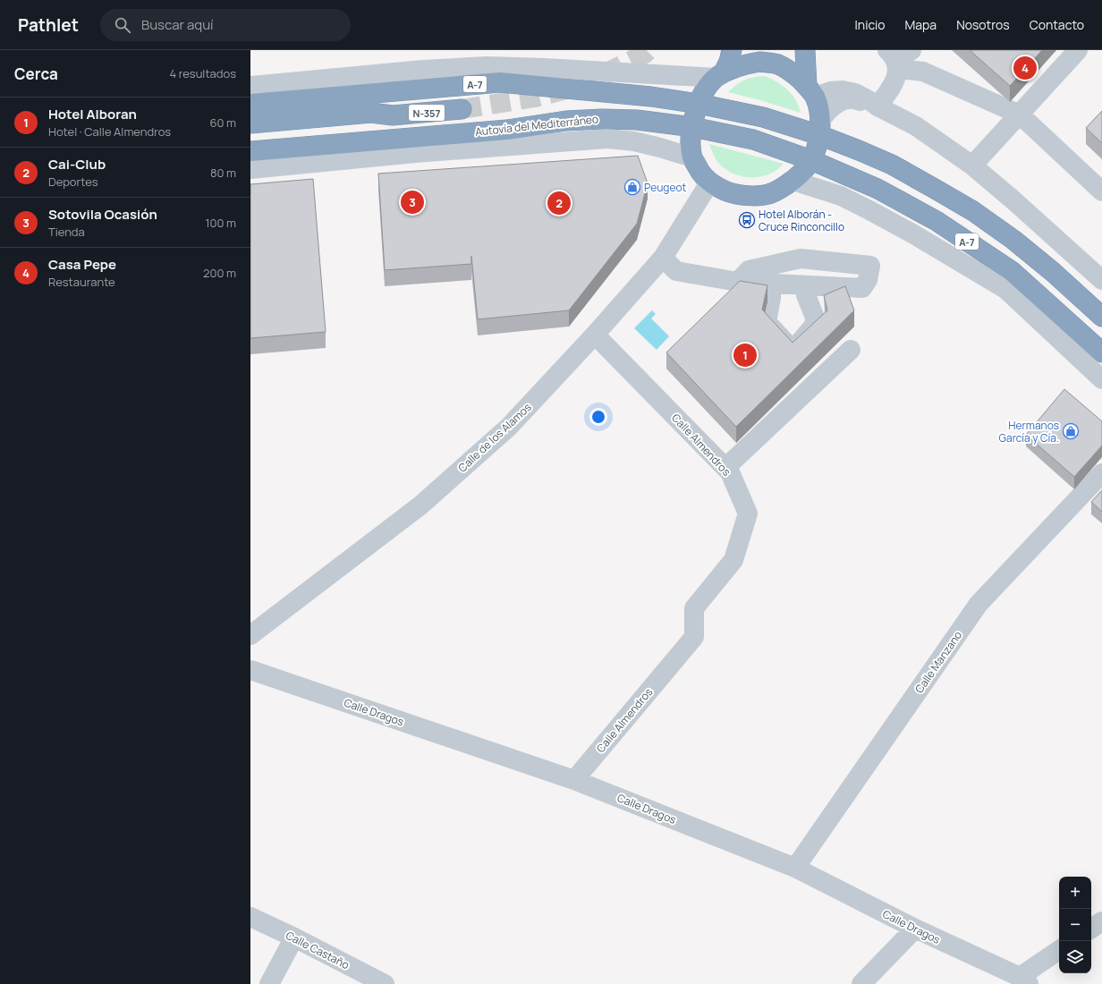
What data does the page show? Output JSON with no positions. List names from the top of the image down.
{
  "streets": {
    "highway": ["A-7", "N-357", "Autovía del Mediterráneo"],
    "street": [
      "Calle de los Alamos",
      "Calle Almendros",
      "Calle Manzano",
      "Calle Dragos",
      "Calle Castaño"
    ]
  },
  "crossings": [
    ["Calle de los Alamos", "Calle Almendros"],
    ["Calle Almendros", "Calle Dragos"],
    ["Calle Manzano", "Calle Dragos"]
  ],
  "places": {
    "shop": ["Peugeot", "Hermanos García y Cía."],
    "bus stop": ["Hotel Alborán - Cruce Rinconcillo"]
  },
  "page": {
    "header": "Pathlet",
    "search": "Buscar aquí",
    "nav": [
      "Inicio",
      "Mapa",
      "Nosotros",
      "Contacto"
    ],
    "heading": ["Cerca", "4 resultados"],
    "pins": [
      "4",
      "3",
      "2",
      "1"
    ],
    "list": [
      {
        "mark": "1",
        "name": "Hotel Alboran",
        "note": "Hotel · Calle Almendros",
        "value": "60 m"
      },
      {
        "mark": "2",
        "name": "Cai-Club",
        "note": "Deportes",
        "value": "80 m"
      },
      {
        "mark": "3",
        "name": "Sotovila Ocasión",
        "note": "Tienda",
        "value": "100 m"
      },
      {
        "mark": "4",
        "name": "Casa Pepe",
        "note": "Restaurante",
        "value": "200 m"
      }
    ],
    "map_buttons": ["+", "−"]
  }
}
